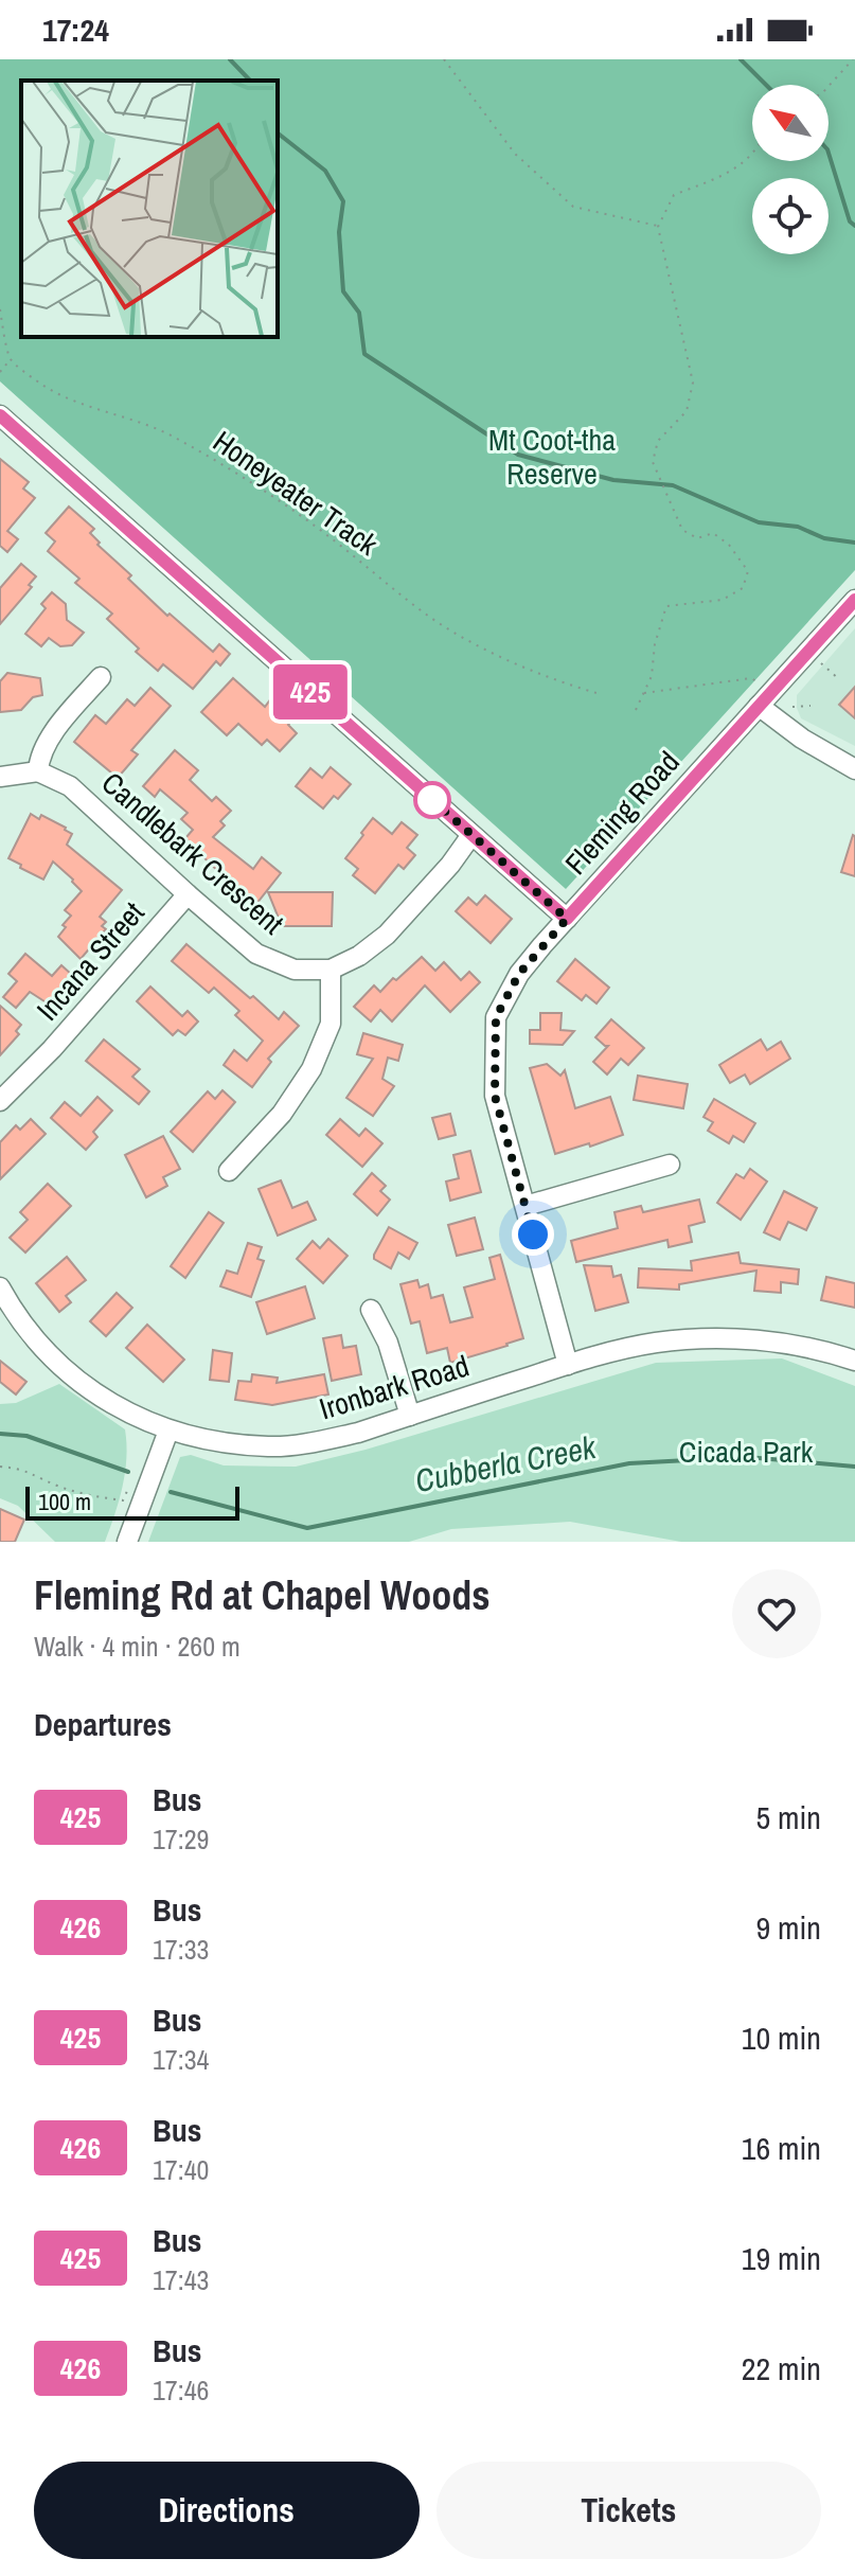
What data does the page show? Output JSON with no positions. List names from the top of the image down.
{
  "streets": {
    "street": [
      "Fleming Road",
      "Candlebark Crescent",
      "Incana Street",
      "Ironbark Road"
    ],
    "path": ["Honeyeater Track"]
  },
  "crossings": [
    ["Candlebark Crescent", "Incana Street"]
  ],
  "water": ["Cubberla Creek"],
  "parks": ["Mt Coot-tha Reserve", "Cicada Park"],
  "lines": ["bus line 425"],
  "scale_bar": "100 m",
  "north": "top left",
  "page": {
    "status": "17:24",
    "on_map": "425",
    "scale": "100 m",
    "heading": [
      ["Fleming Rd at Chapel Woods", "Walk · 4 min · 260 m"],
      "Departures"
    ],
    "list": [
      {
        "mark": "425",
        "name": "Bus",
        "note": "17:29",
        "value": "5 min"
      },
      {
        "mark": "426",
        "name": "Bus",
        "note": "17:33",
        "value": "9 min"
      },
      {
        "mark": "425",
        "name": "Bus",
        "note": "17:34",
        "value": "10 min"
      },
      {
        "mark": "426",
        "name": "Bus",
        "note": "17:40",
        "value": "16 min"
      },
      {
        "mark": "425",
        "name": "Bus",
        "note": "17:43",
        "value": "19 min"
      },
      {
        "mark": "426",
        "name": "Bus",
        "note": "17:46",
        "value": "22 min"
      }
    ],
    "buttons": ["Directions", "Tickets"]
  }
}
